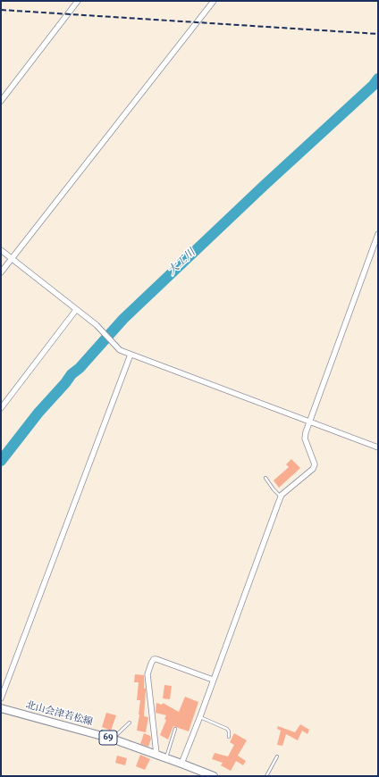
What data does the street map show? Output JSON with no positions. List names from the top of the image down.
{
  "streets": {
    "main road": ["北山会津若松線", "69"]
  },
  "water": ["大工川"]
}
